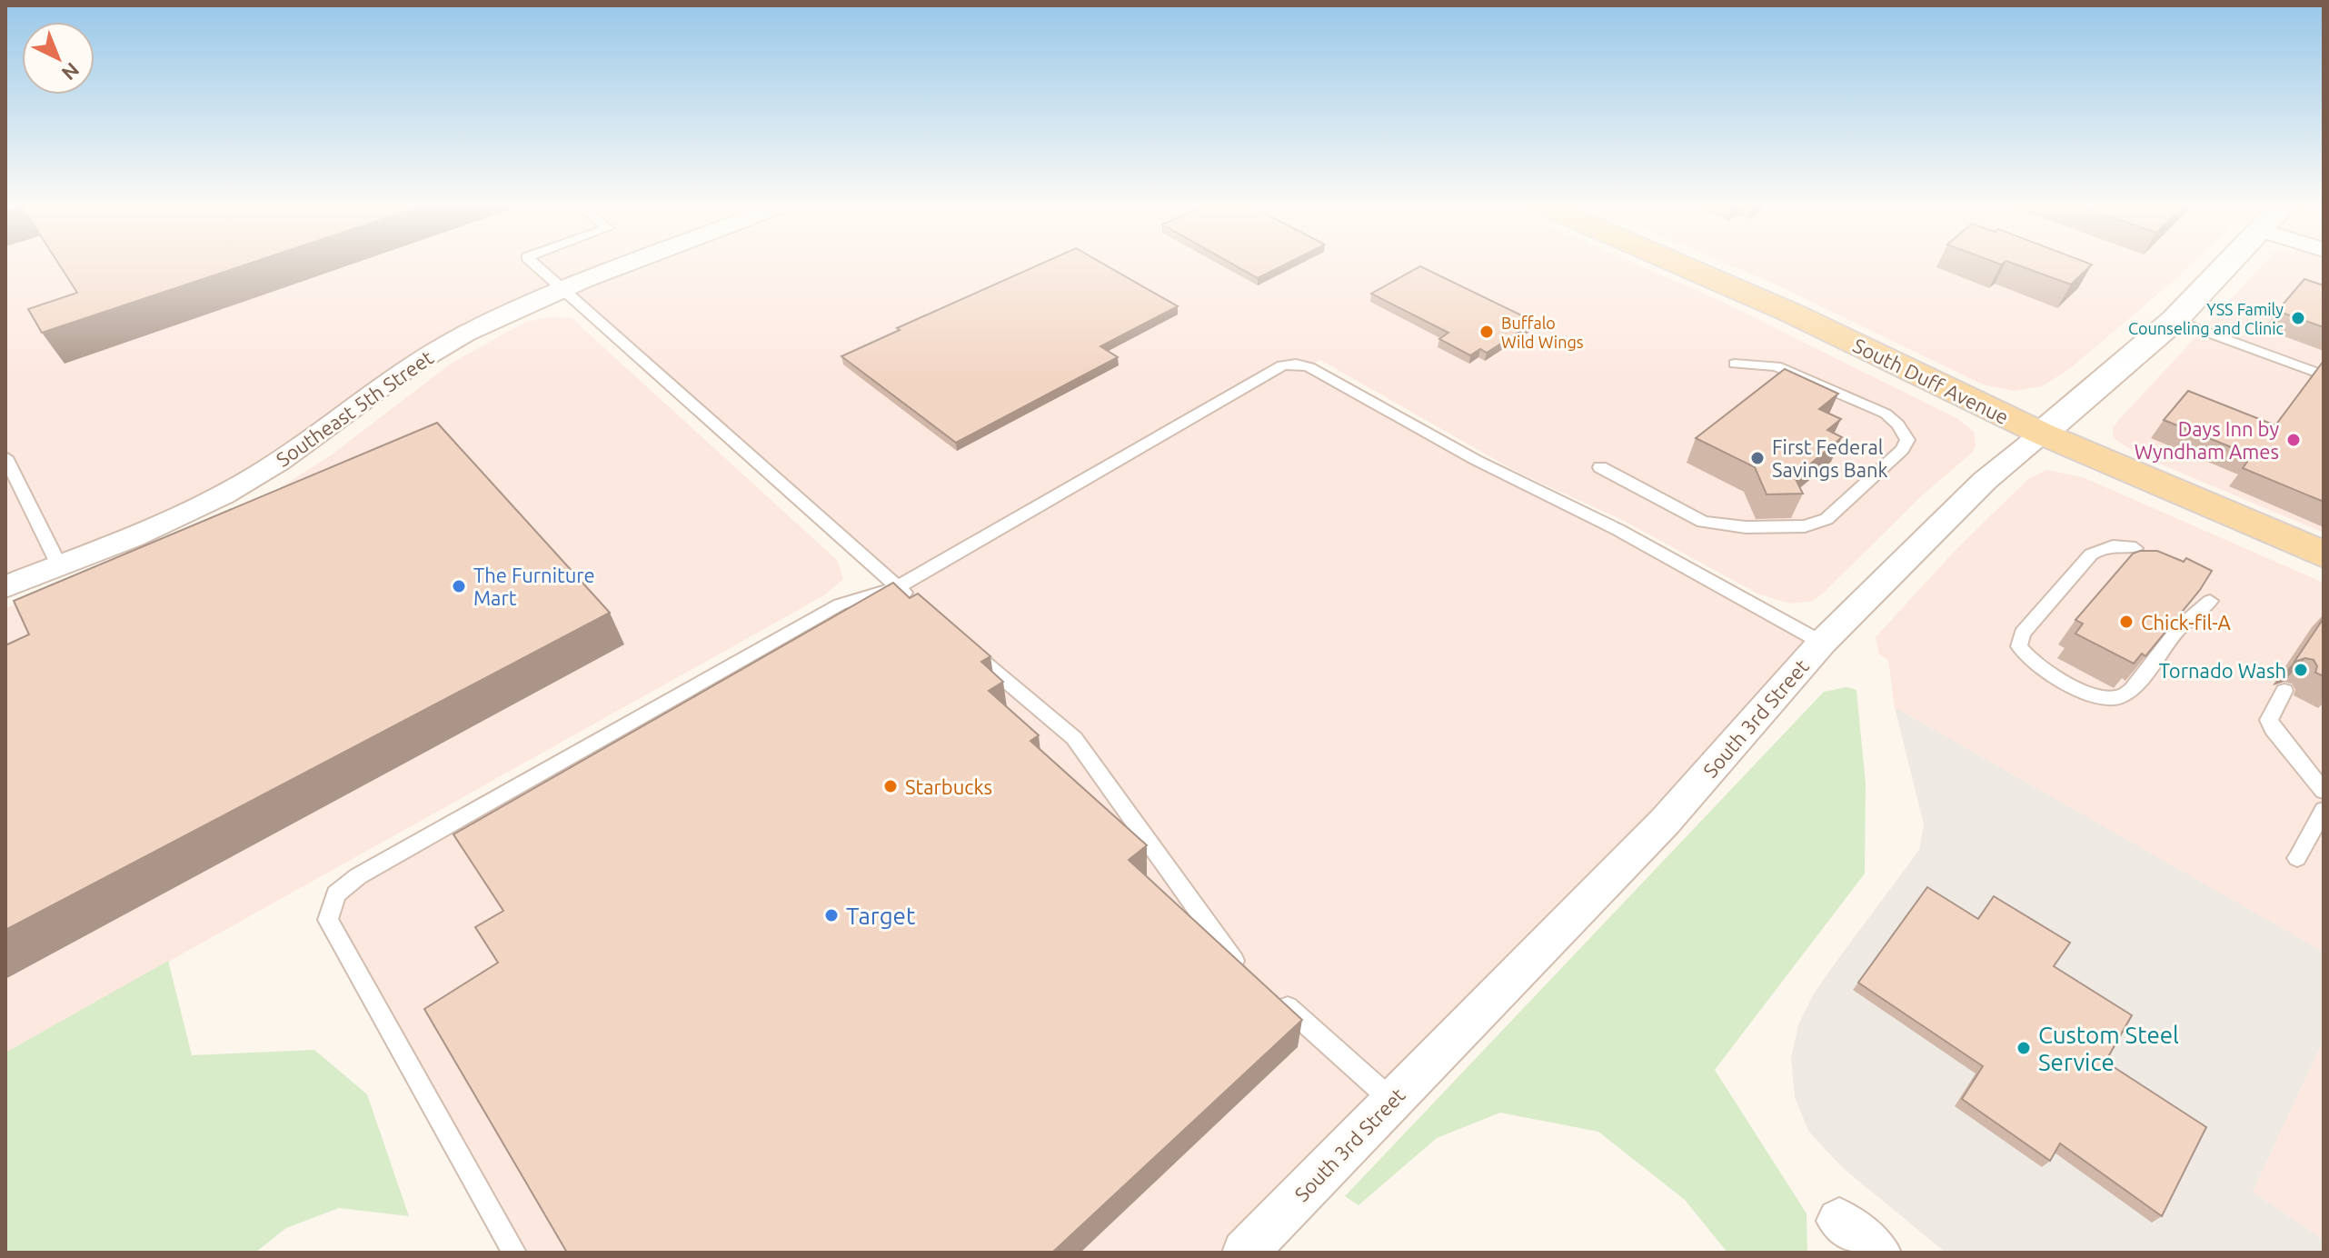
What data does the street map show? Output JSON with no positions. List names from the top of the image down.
{
  "streets": {
    "main road": ["South Duff Avenue", "South 3rd Street"],
    "street": ["Southeast 5th Street"]
  },
  "crossings": [
    ["South Duff Avenue", "South 3rd Street"]
  ],
  "places": [
    "YSS Family Counseling and Clinic",
    "Buffalo Wild Wings",
    "Days Inn by Wyndham Ames",
    "First Federal Savings Bank",
    "The Furniture Mart",
    "Chick-fil-A",
    "Tornado Wash",
    "Starbucks",
    "Target",
    "Custom Steel Service"
  ],
  "north": "bottom right"
}
